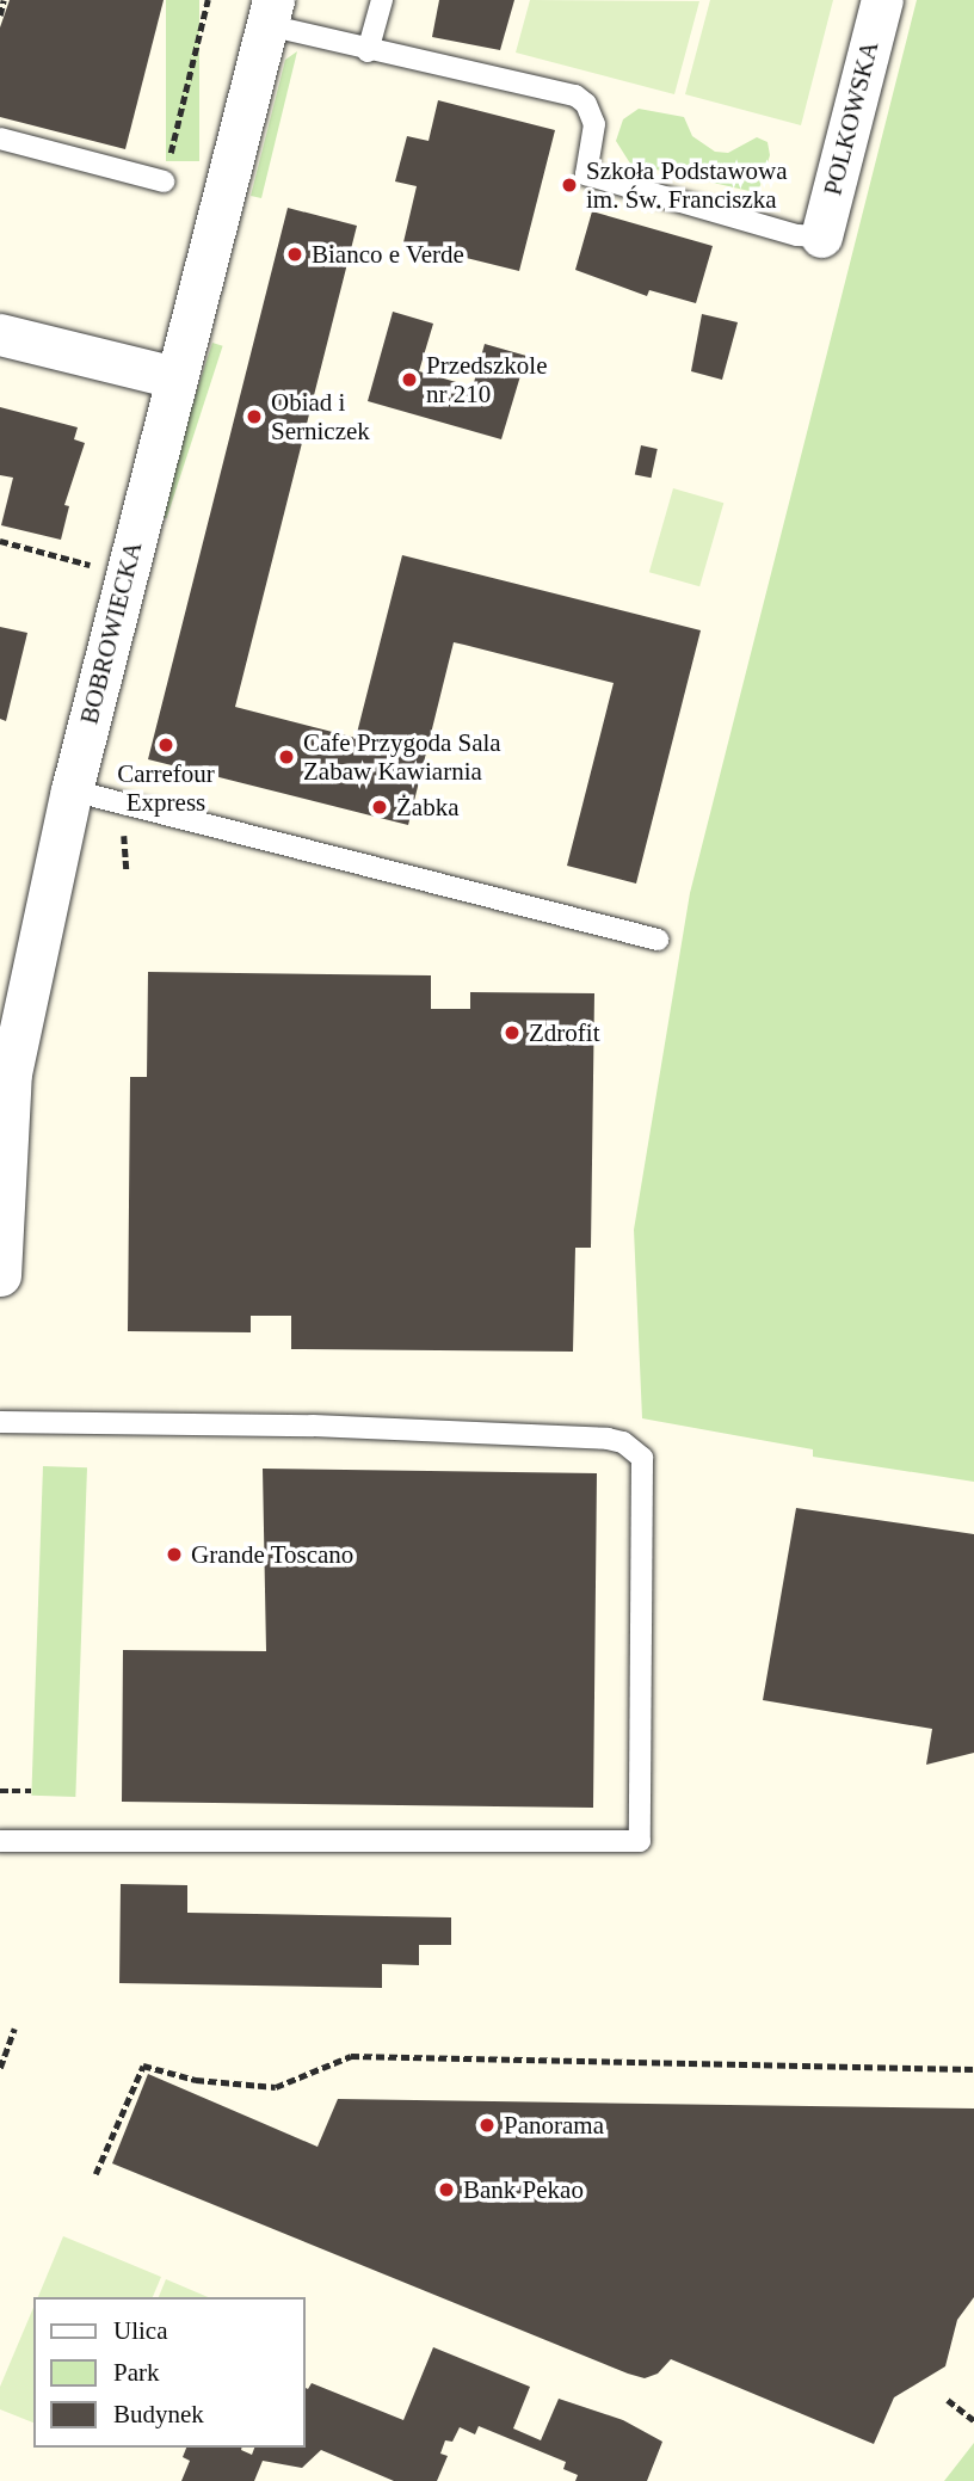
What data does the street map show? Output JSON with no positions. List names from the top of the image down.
{
  "streets": {
    "street": ["POLKOWSKA", "BOBROWIECKA"]
  },
  "places": [
    "Szkoła Podstawowa im. Św. Franciszka",
    "Bianco e Verde",
    "Przedszkole nr 210",
    "Obiad i Serniczek",
    "Carrefour Express",
    "Cafe Przygoda Sala Zabaw Kawiarnia",
    "Żabka",
    "Zdrofit",
    "Grande Toscano",
    "Panorama",
    "Bank Pekao"
  ],
  "legend": ["Ulica", "Park", "Budynek"]
}
